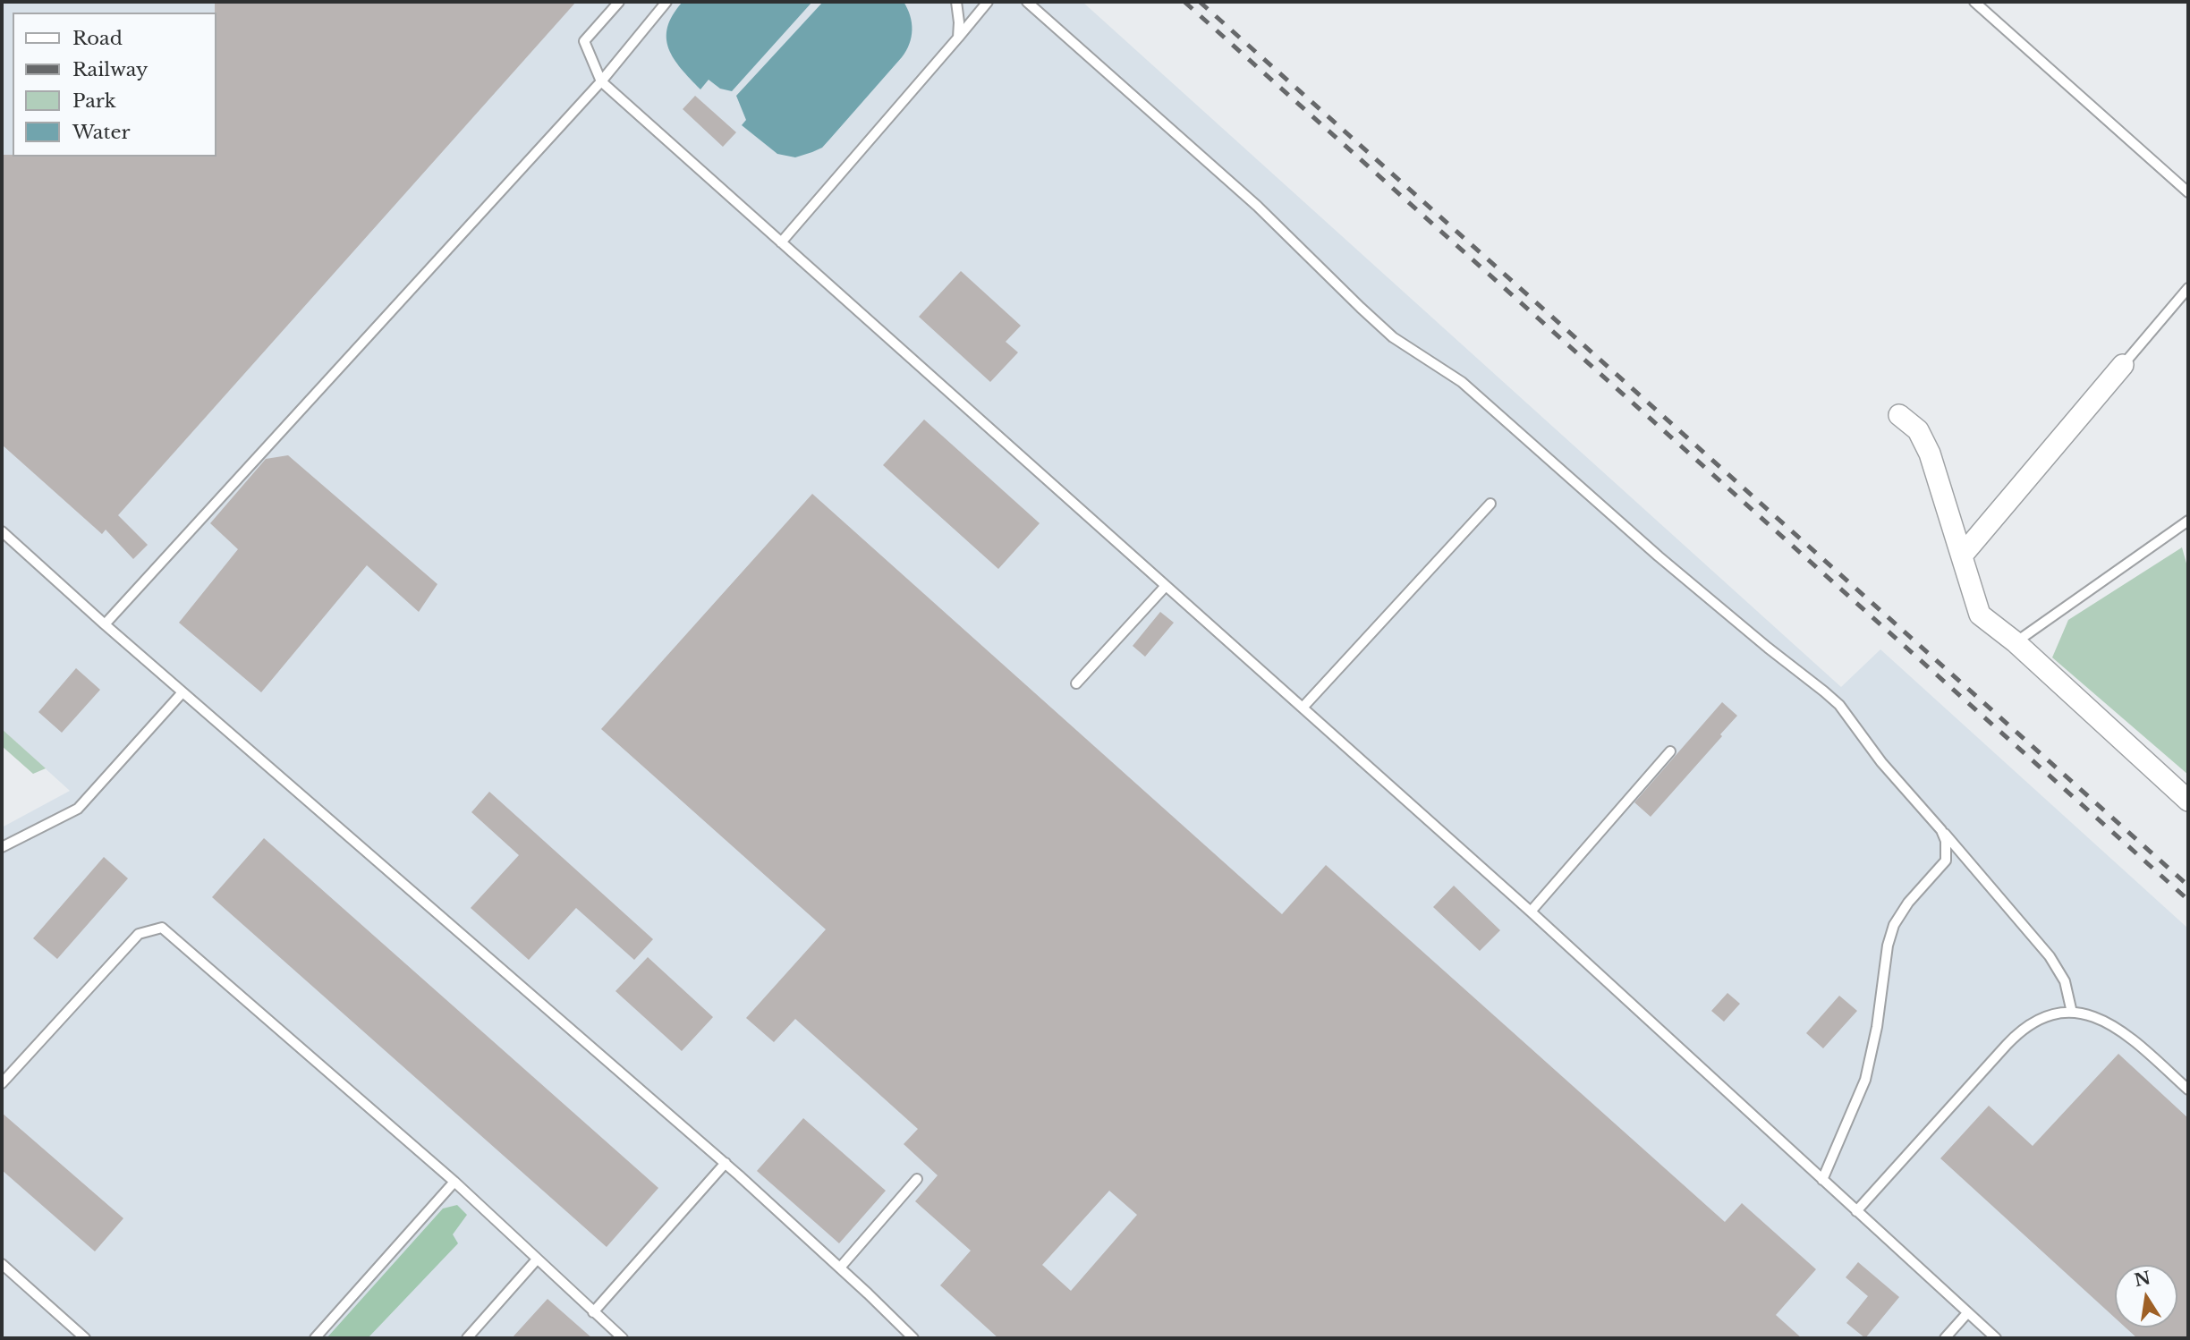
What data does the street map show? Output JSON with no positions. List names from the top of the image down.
{
  "legend": [
    "Road",
    "Railway",
    "Park",
    "Water"
  ],
  "north": "top"
}
